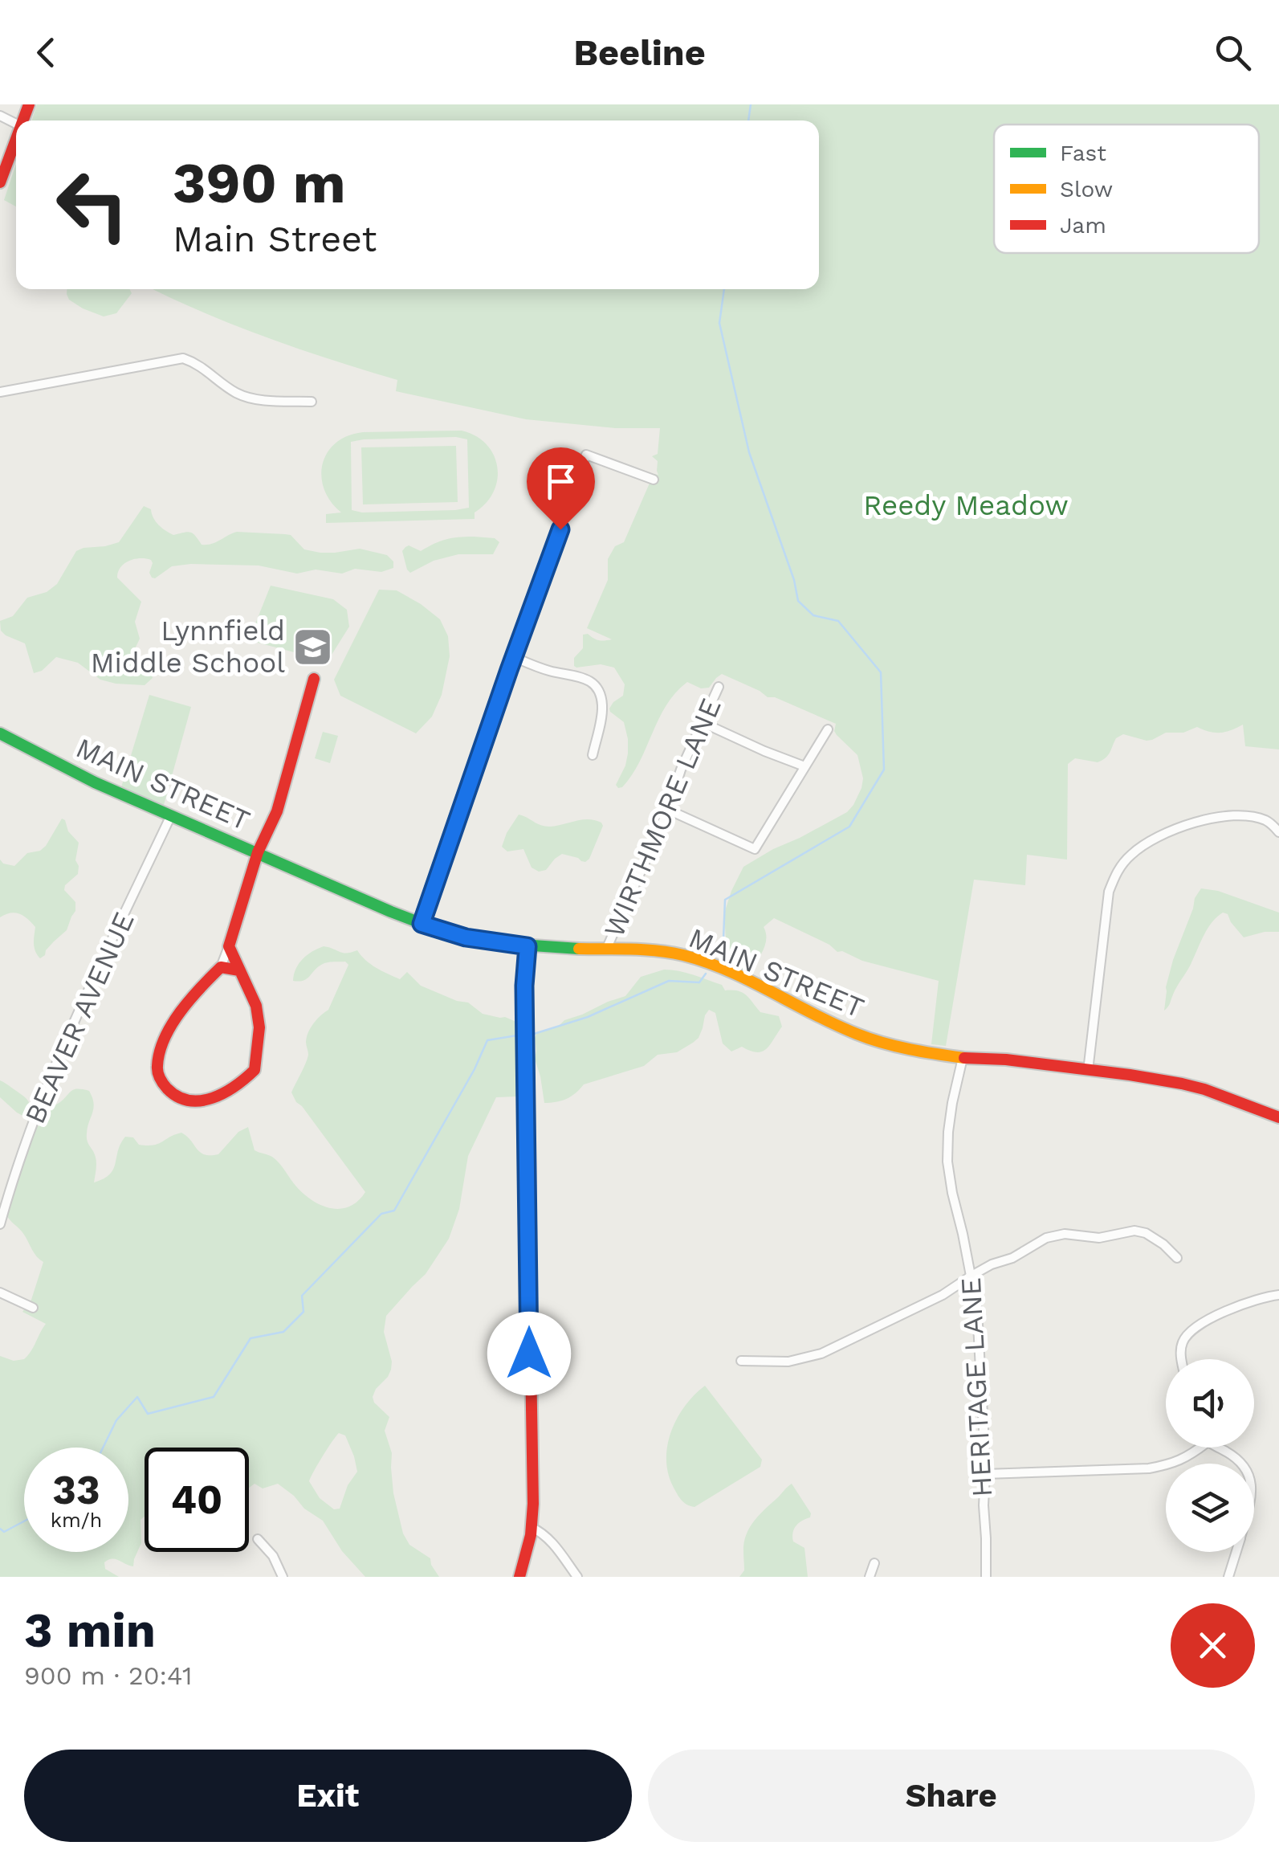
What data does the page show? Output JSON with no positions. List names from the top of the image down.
{
  "streets": {
    "street": [
      "MAIN STREET",
      "WIRTHMORE LANE",
      "BEAVER AVENUE",
      "HERITAGE LANE"
    ]
  },
  "crossings": [
    ["MAIN STREET", "WIRTHMORE LANE"],
    ["MAIN STREET", "BEAVER AVENUE"],
    ["MAIN STREET", "HERITAGE LANE"]
  ],
  "parks": ["Reedy Meadow"],
  "places": {
    "school or university": ["Lynnfield Middle School"]
  },
  "legend": ["Fast", "Slow", "Jam"],
  "page": {
    "header": "Beeline",
    "turn": ["390 m", "Main Street"],
    "speed": "33 km/h",
    "limit": "40",
    "heading": ["3 min", "900 m · 20:41"],
    "buttons": ["Exit", "Share"]
  }
}
